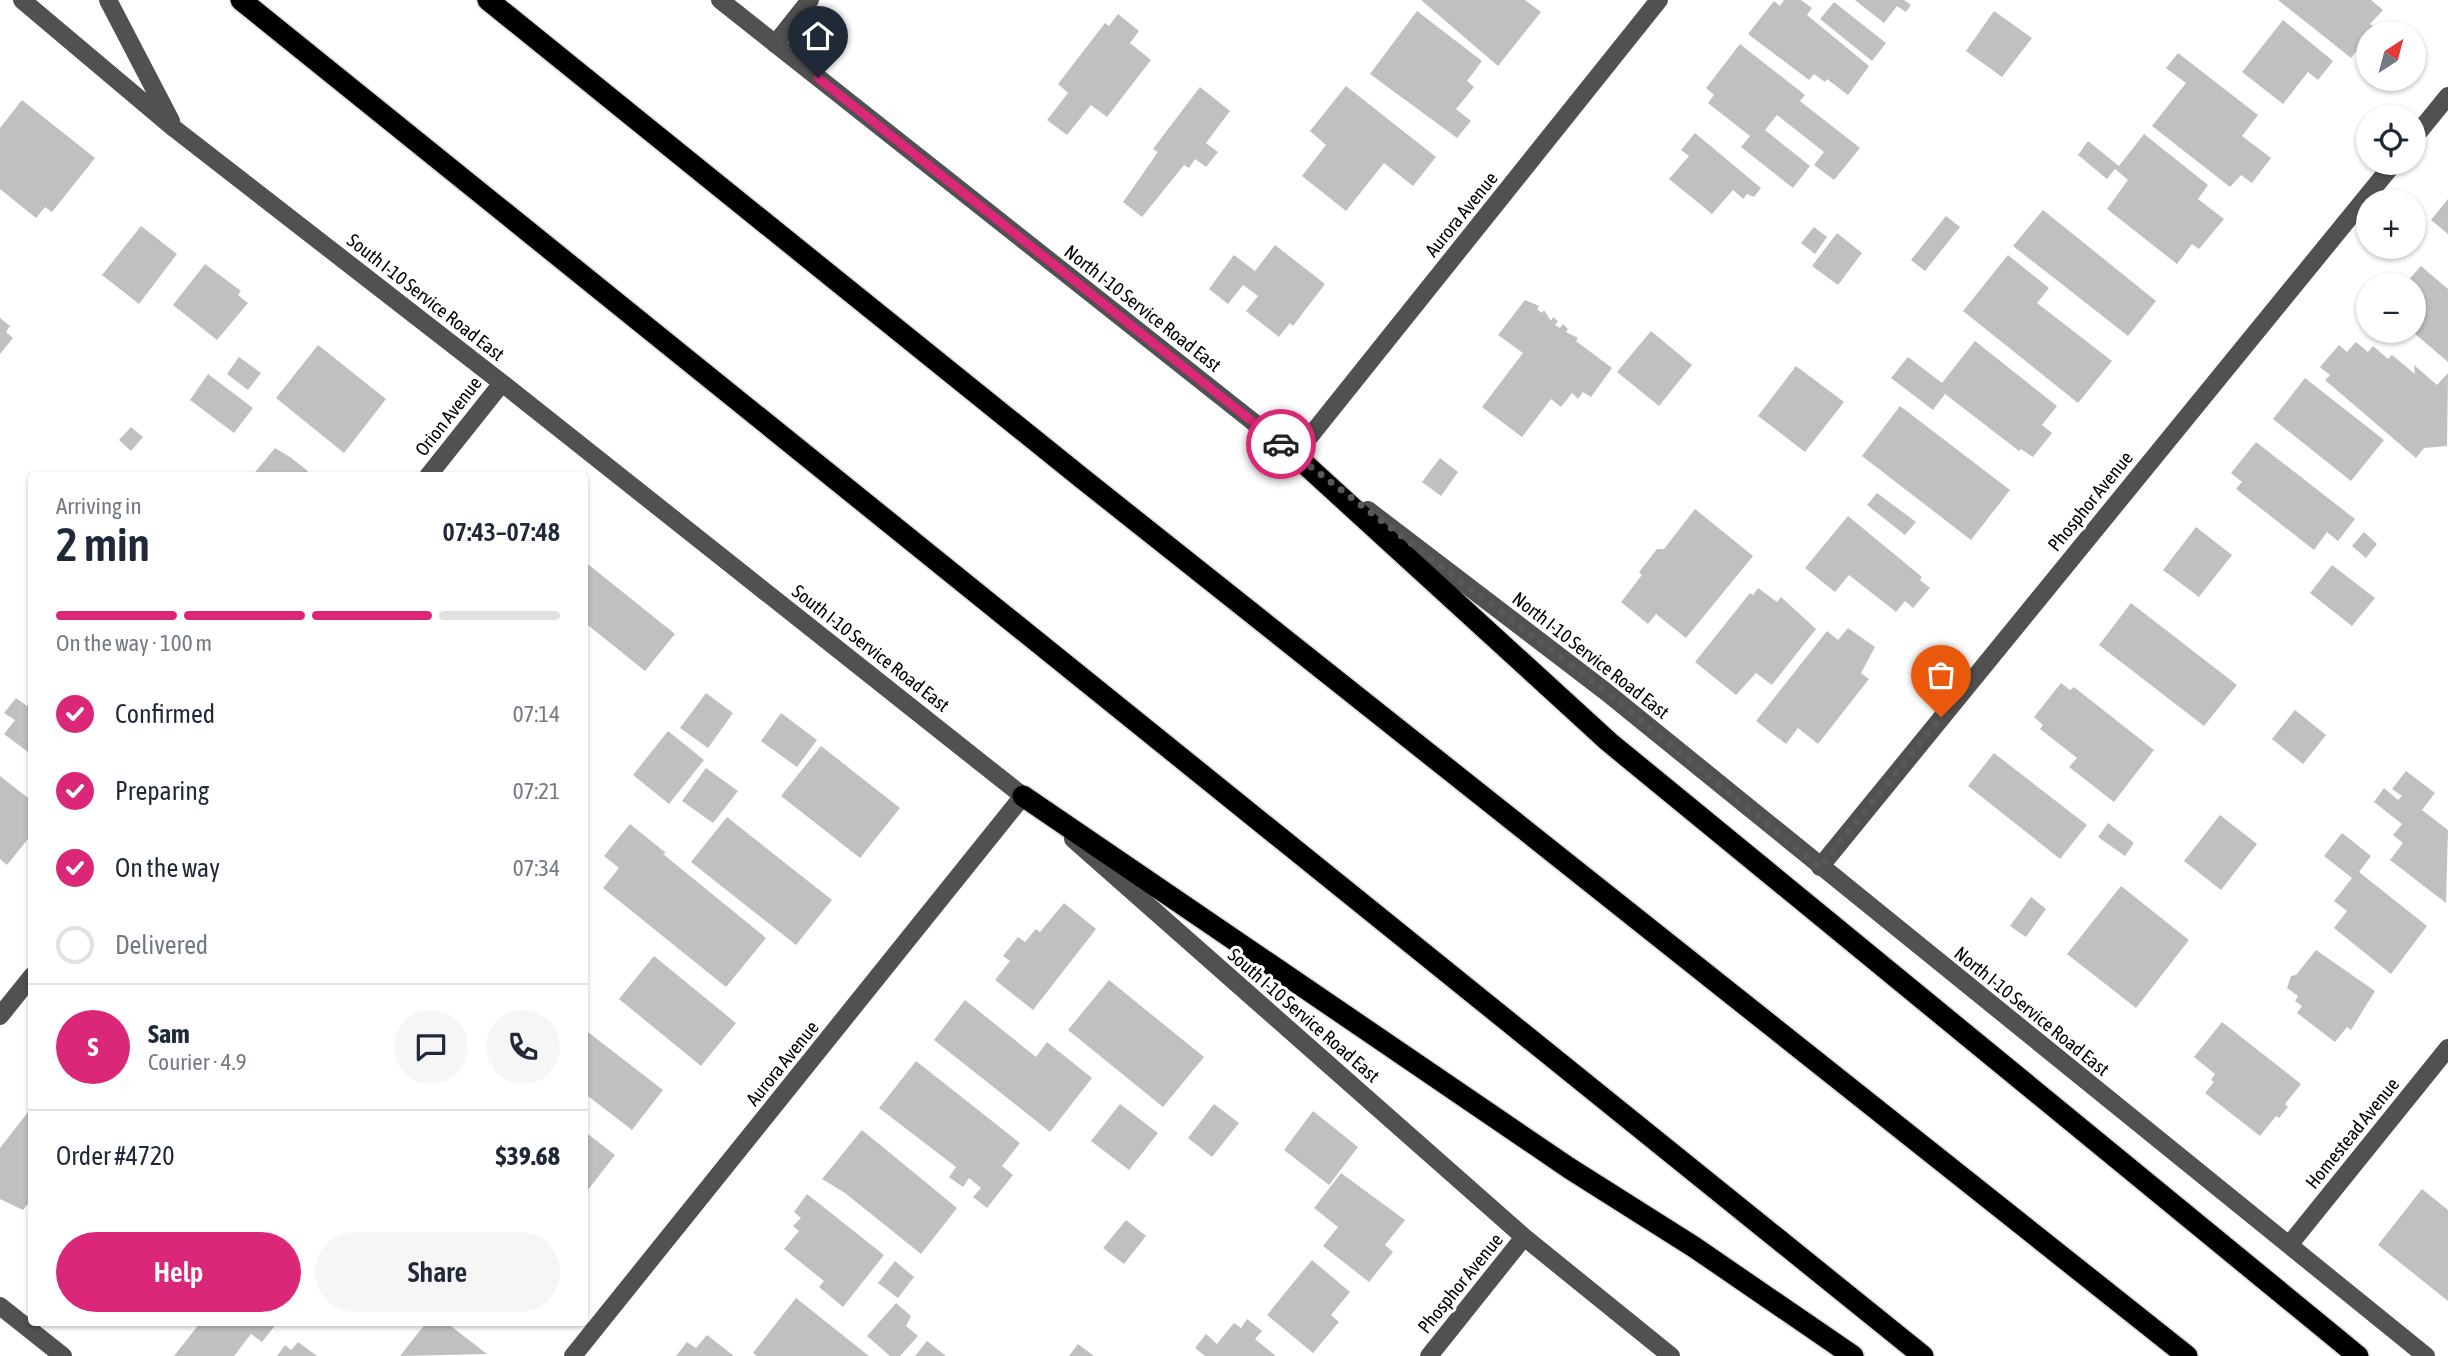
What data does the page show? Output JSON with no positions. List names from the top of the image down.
{
  "streets": {
    "street": [
      "Aurora Avenue",
      "South I-10 Service Road East",
      "North I-10 Service Road East",
      "Orion Avenue",
      "Phosphor Avenue",
      "Homestead Avenue"
    ]
  },
  "crossings": [
    ["Aurora Avenue", "South I-10 Service Road East"],
    ["Aurora Avenue", "North I-10 Service Road East"],
    ["South I-10 Service Road East", "Orion Avenue"],
    ["South I-10 Service Road East", "Phosphor Avenue"],
    ["North I-10 Service Road East", "Phosphor Avenue"],
    ["North I-10 Service Road East", "Homestead Avenue"]
  ],
  "north": "top right",
  "page": {
    "map_buttons": ["+", "−"],
    "heading": ["2 min", "Arriving in", "07:43–07:48"],
    "panel": [
      "Sam",
      "Courier · 4.9",
      "Order #4720",
      "$39.68"
    ],
    "bar": "On the way · 100 m",
    "list": [
      ["Confirmed", "07:14"],
      ["Preparing", "07:21"],
      ["On the way", "07:34"],
      "Delivered"
    ],
    "round": "S",
    "buttons": ["Help", "Share"]
  }
}
